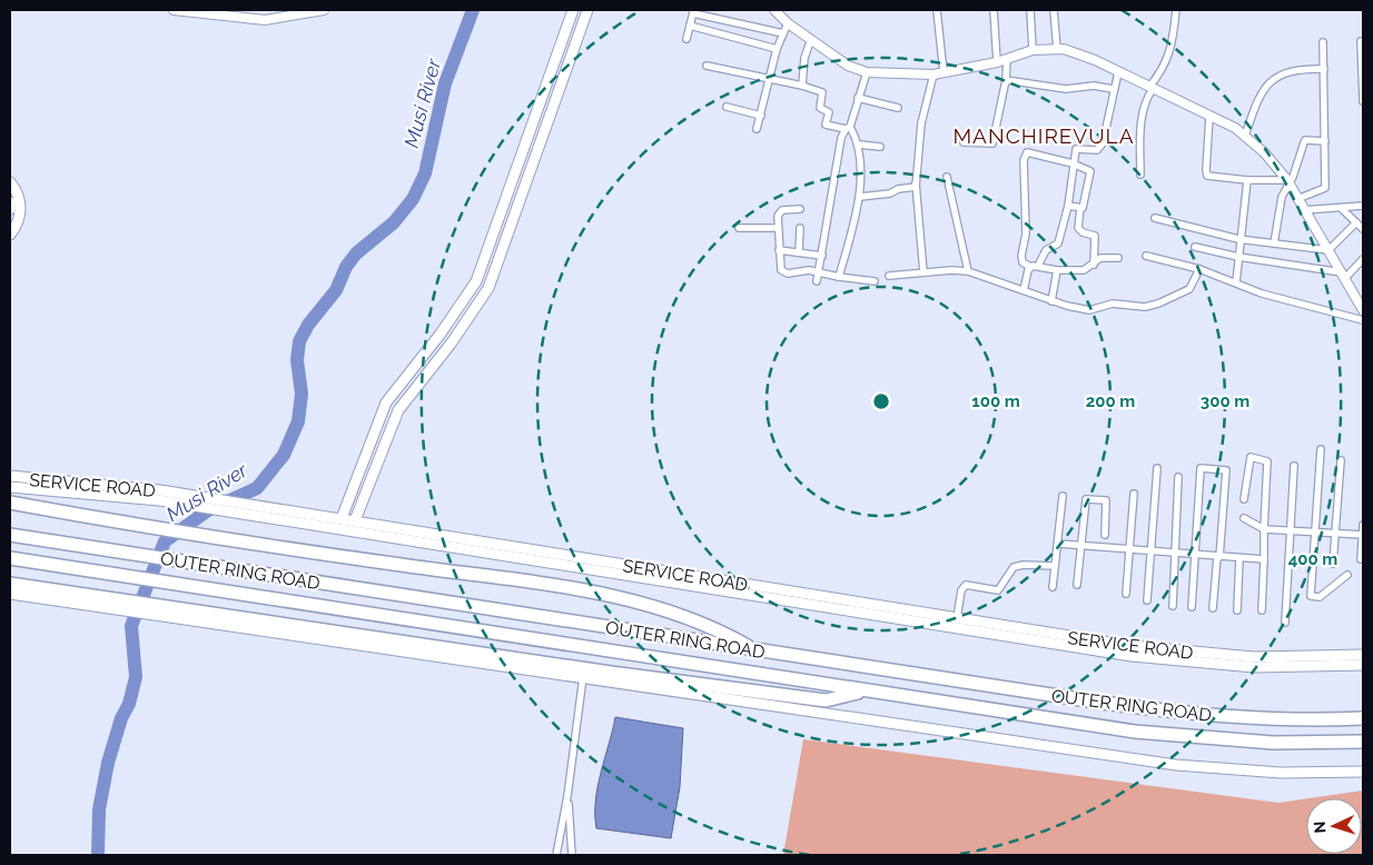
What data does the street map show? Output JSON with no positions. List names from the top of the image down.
{
  "streets": {
    "highway": ["OUTER RING ROAD"],
    "main road": ["SERVICE ROAD"]
  },
  "districts": ["MANCHIREVULA"],
  "water": ["Musi River"],
  "north": "left",
  "rings": [
    "100 m",
    "200 m",
    "300 m",
    "400 m"
  ]
}
